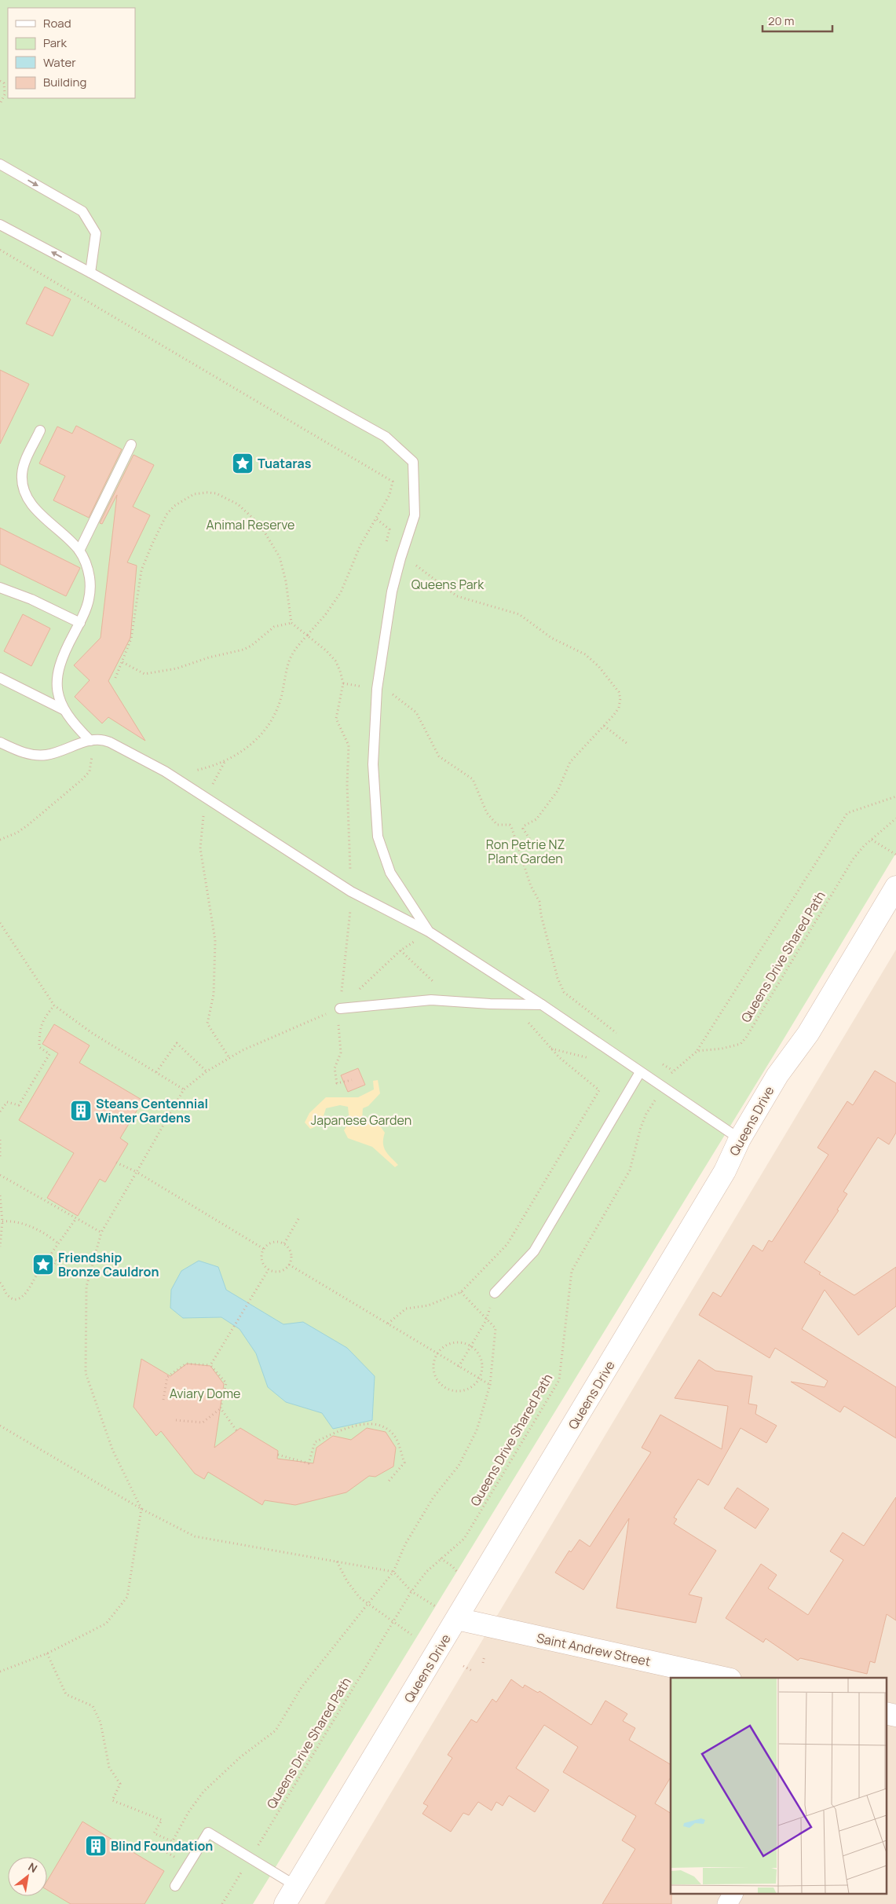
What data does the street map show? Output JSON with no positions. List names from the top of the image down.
{
  "streets": {
    "main road": ["Queens Drive", "Saint Andrew Street"],
    "path": ["Queens Drive Shared Path"]
  },
  "crossings": [
    ["Queens Drive", "Saint Andrew Street"]
  ],
  "parks": [
    "Animal Reserve",
    "Queens Park",
    "Ron Petrie NZ Plant Garden",
    "Japanese Garden",
    "Aviary Dome"
  ],
  "places": {
    "place": ["Tuataras", "Friendship Bronze Cauldron"],
    "building": ["Steans Centennial Winter Gardens", "Blind Foundation"]
  },
  "legend": [
    "Road",
    "Park",
    "Water",
    "Building"
  ],
  "scale_bar": "20 m",
  "north": "top right"
}
